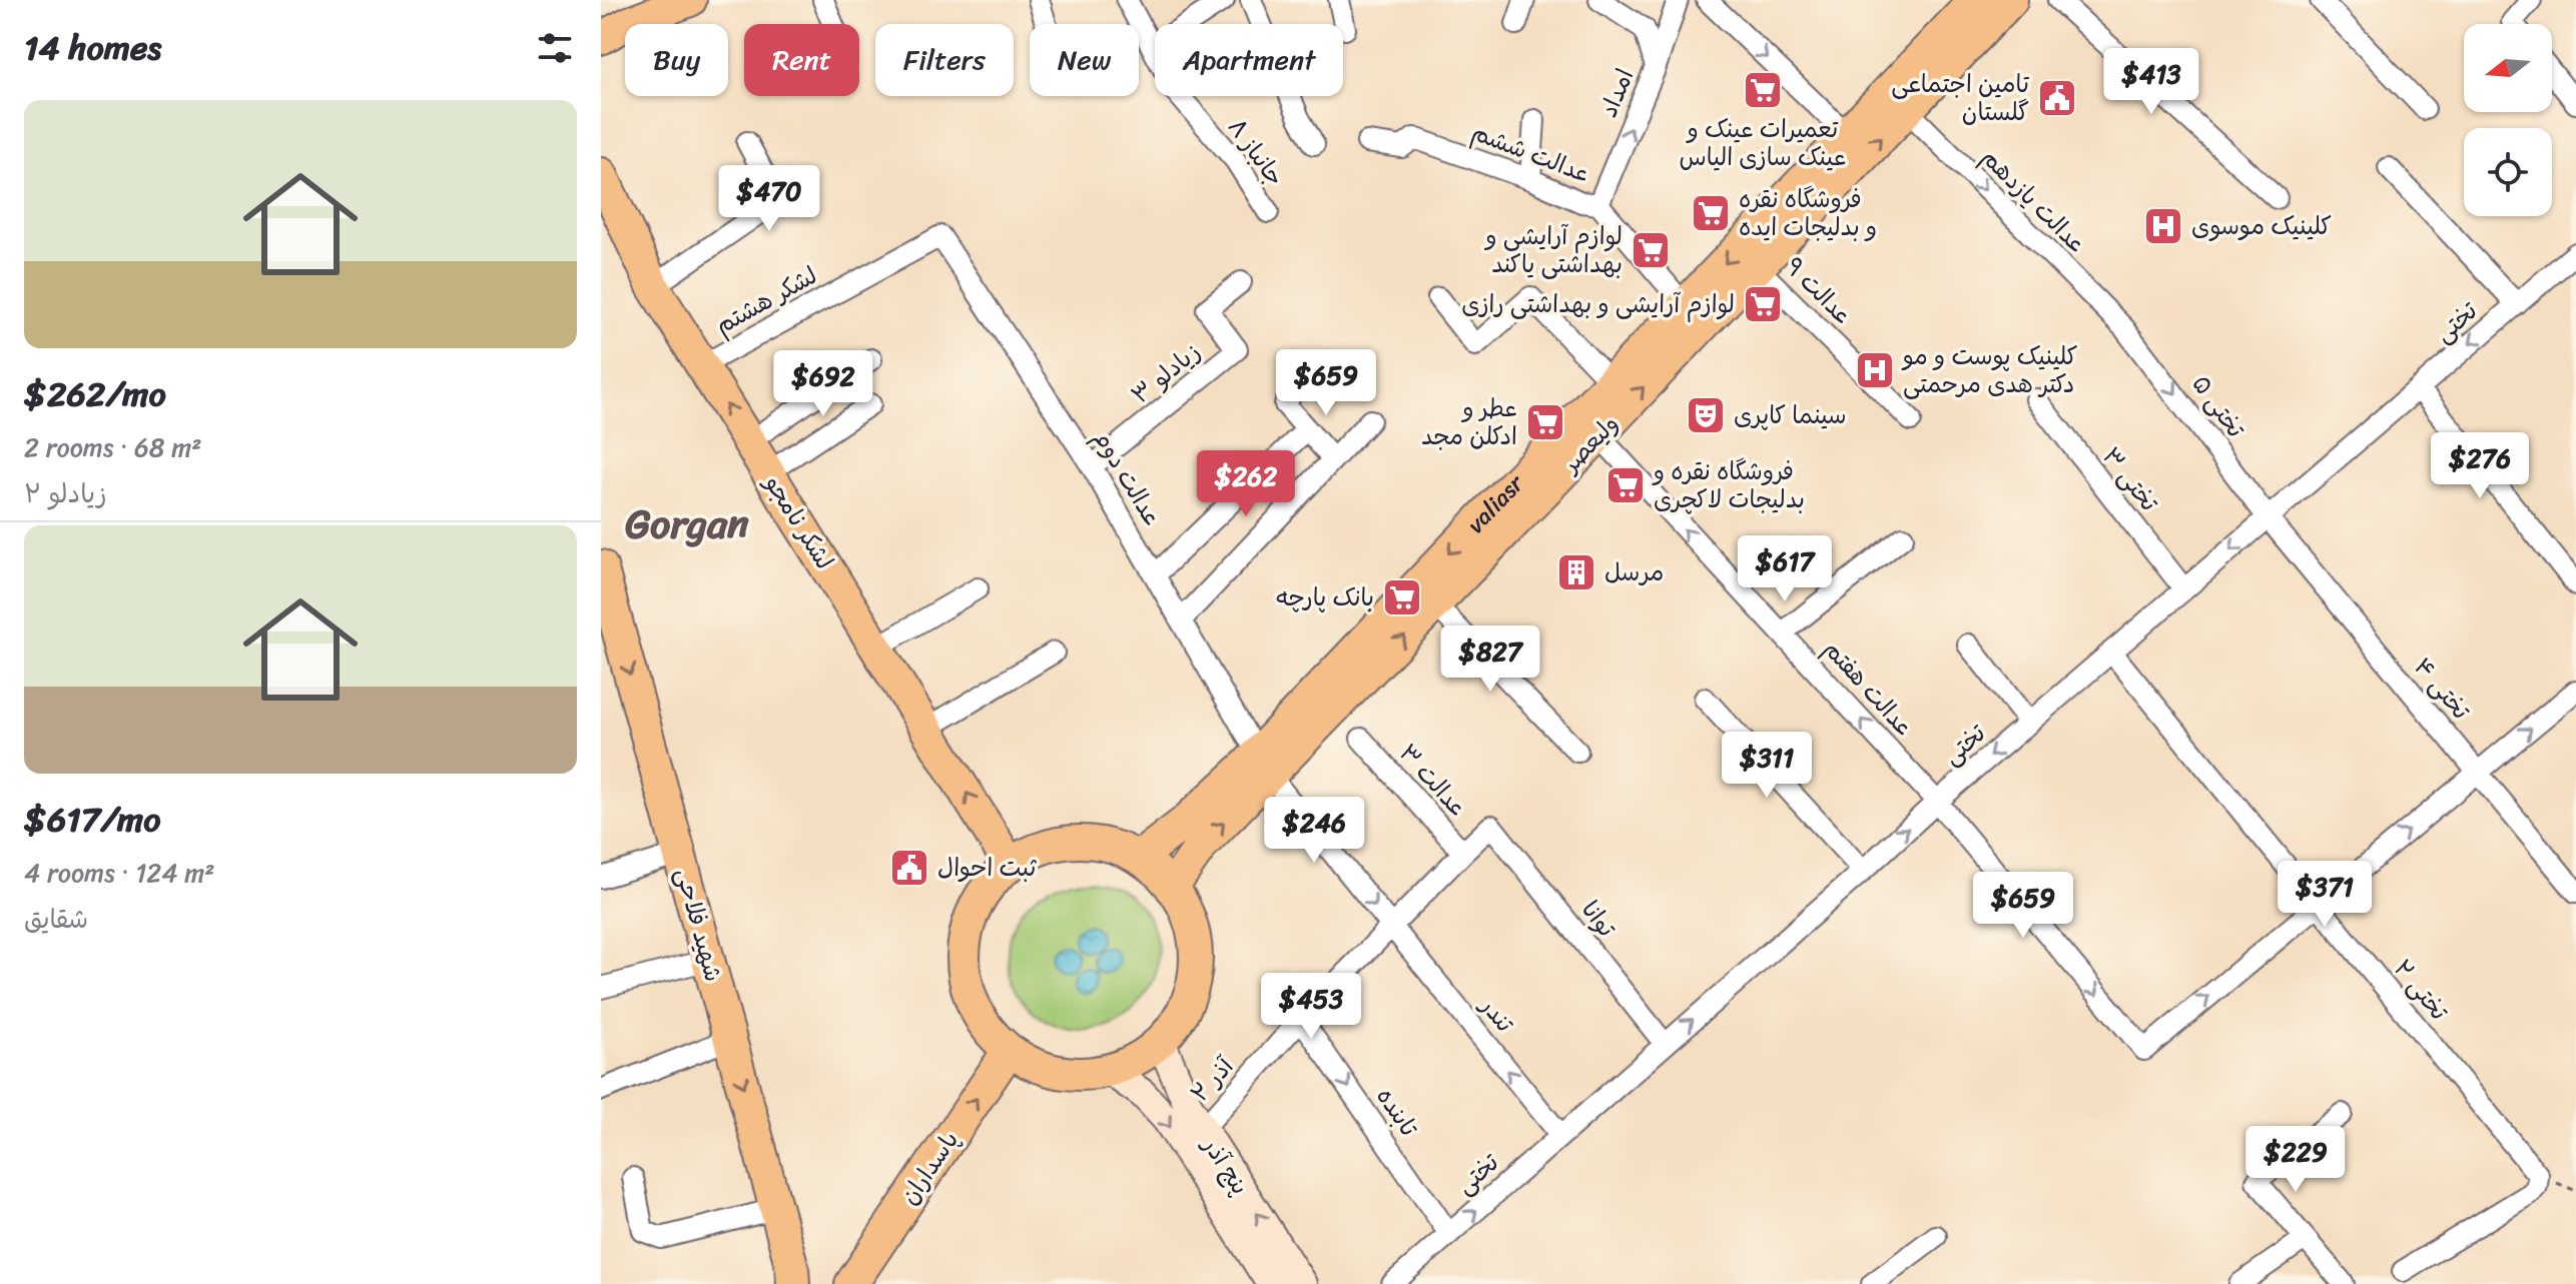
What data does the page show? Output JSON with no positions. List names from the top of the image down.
{
  "streets": {
    "main road": [
      "ولیعصر",
      "valiasr",
      "لشکر نامجو",
      "شهید فلاحی",
      "پنج آذر",
      "پاسداران"
    ],
    "street": [
      "امداد",
      "جانباز ۸",
      "عدالت ششم",
      "عدالت یازدهم",
      "عدالت ۹",
      "لشکر هشتم",
      "تختی",
      "زیادلو ۳",
      "۵ تختی",
      "عدالت دوم",
      "تختی ۳",
      "عدالت هفتم",
      "تختی ۴",
      "عدالت ۳",
      "توانا",
      "تختی ۲",
      "تندر",
      "۲ آذر",
      "تابنده"
    ]
  },
  "crossings": [
    ["امداد", "عدالت ششم"],
    ["عدالت ششم", "valiasr"],
    ["عدالت یازدهم", "۵ تختی"],
    ["عدالت یازدهم", "ولیعصر"],
    ["عدالت ۹", "ولیعصر"],
    ["لشکر هشتم", "عدالت دوم"],
    ["لشکر هشتم", "لشکر نامجو"],
    ["تختی", "۵ تختی"],
    ["تختی", "تختی ۳"],
    ["تختی", "عدالت هفتم"],
    ["تختی", "تختی ۴"],
    ["تختی", "توانا"],
    ["تختی", "تختی ۲"],
    ["تختی", "تندر"],
    ["تختی", "تابنده"],
    ["زیادلو ۳", "عدالت دوم"],
    ["۵ تختی", "تختی ۴"],
    ["ولیعصر", "عدالت دوم"],
    ["ولیعصر", "valiasr"],
    ["ولیعصر", "لشکر نامجو"],
    ["ولیعصر", "عدالت هفتم"],
    ["ولیعصر", "تندر"],
    ["ولیعصر", "پنج آذر"],
    ["ولیعصر", "پاسداران"],
    ["عدالت دوم", "valiasr"],
    ["عدالت دوم", "تندر"],
    ["valiasr", "لشکر نامجو"],
    ["valiasr", "تندر"],
    ["valiasr", "پنج آذر"],
    ["valiasr", "پاسداران"],
    ["لشکر نامجو", "پنج آذر"],
    ["لشکر نامجو", "پاسداران"],
    ["عدالت هفتم", "تختی ۲"],
    ["عدالت ۳", "توانا"],
    ["عدالت ۳", "تندر"],
    ["عدالت ۳", "۲ آذر"],
    ["تندر", "۲ آذر"],
    ["۲ آذر", "تابنده"],
    ["۲ آذر", "پنج آذر"],
    ["پنج آذر", "پاسداران"]
  ],
  "one_way": [
    "عدالت یازدهم",
    "۵ تختی",
    "ولیعصر",
    "valiasr",
    "شهید فلاحی",
    "تابنده",
    "پاسداران"
  ],
  "districts": ["Gorgan"],
  "places": {
    "supermarket": [
      "تعمیرات عینک و عینک سازی الیاس",
      "فروشگاه نقره و بدلیجات ایده",
      "لوازم آرایشی و بهداشتی یاکند",
      "لوازم آرایشی و بهداشتی رازی",
      "عطر و ادکلن مجد",
      "فروشگاه نقره و بدلیجات لاکچری",
      "بانک پارچه"
    ],
    "public building": ["تامین اجتماعی گلستان", "ثبت احوال"],
    "hospital": ["کلینیک موسوی", "کلینیک پوست و مو دکتر هدی مرحمتی"],
    "theatre": ["سینما کاپری"],
    "building": ["مرسل"]
  },
  "north": "left",
  "page": {
    "heading": "14 homes",
    "chip": [
      "Buy",
      "Rent",
      "Filters",
      "New",
      "Apartment"
    ],
    "price": [
      "$413",
      "$470",
      "$659",
      "$692",
      "$276",
      "$262",
      "$617",
      "$827",
      "$311",
      "$246",
      "$371",
      "$659",
      "$453",
      "$229"
    ],
    "list": [
      {
        "name": "$262/mo",
        "note": "2 rooms · 68 m² · زیادلو ۲"
      },
      {
        "name": "$617/mo",
        "note": "4 rooms · 124 m² · شقایق"
      }
    ]
  }
}
